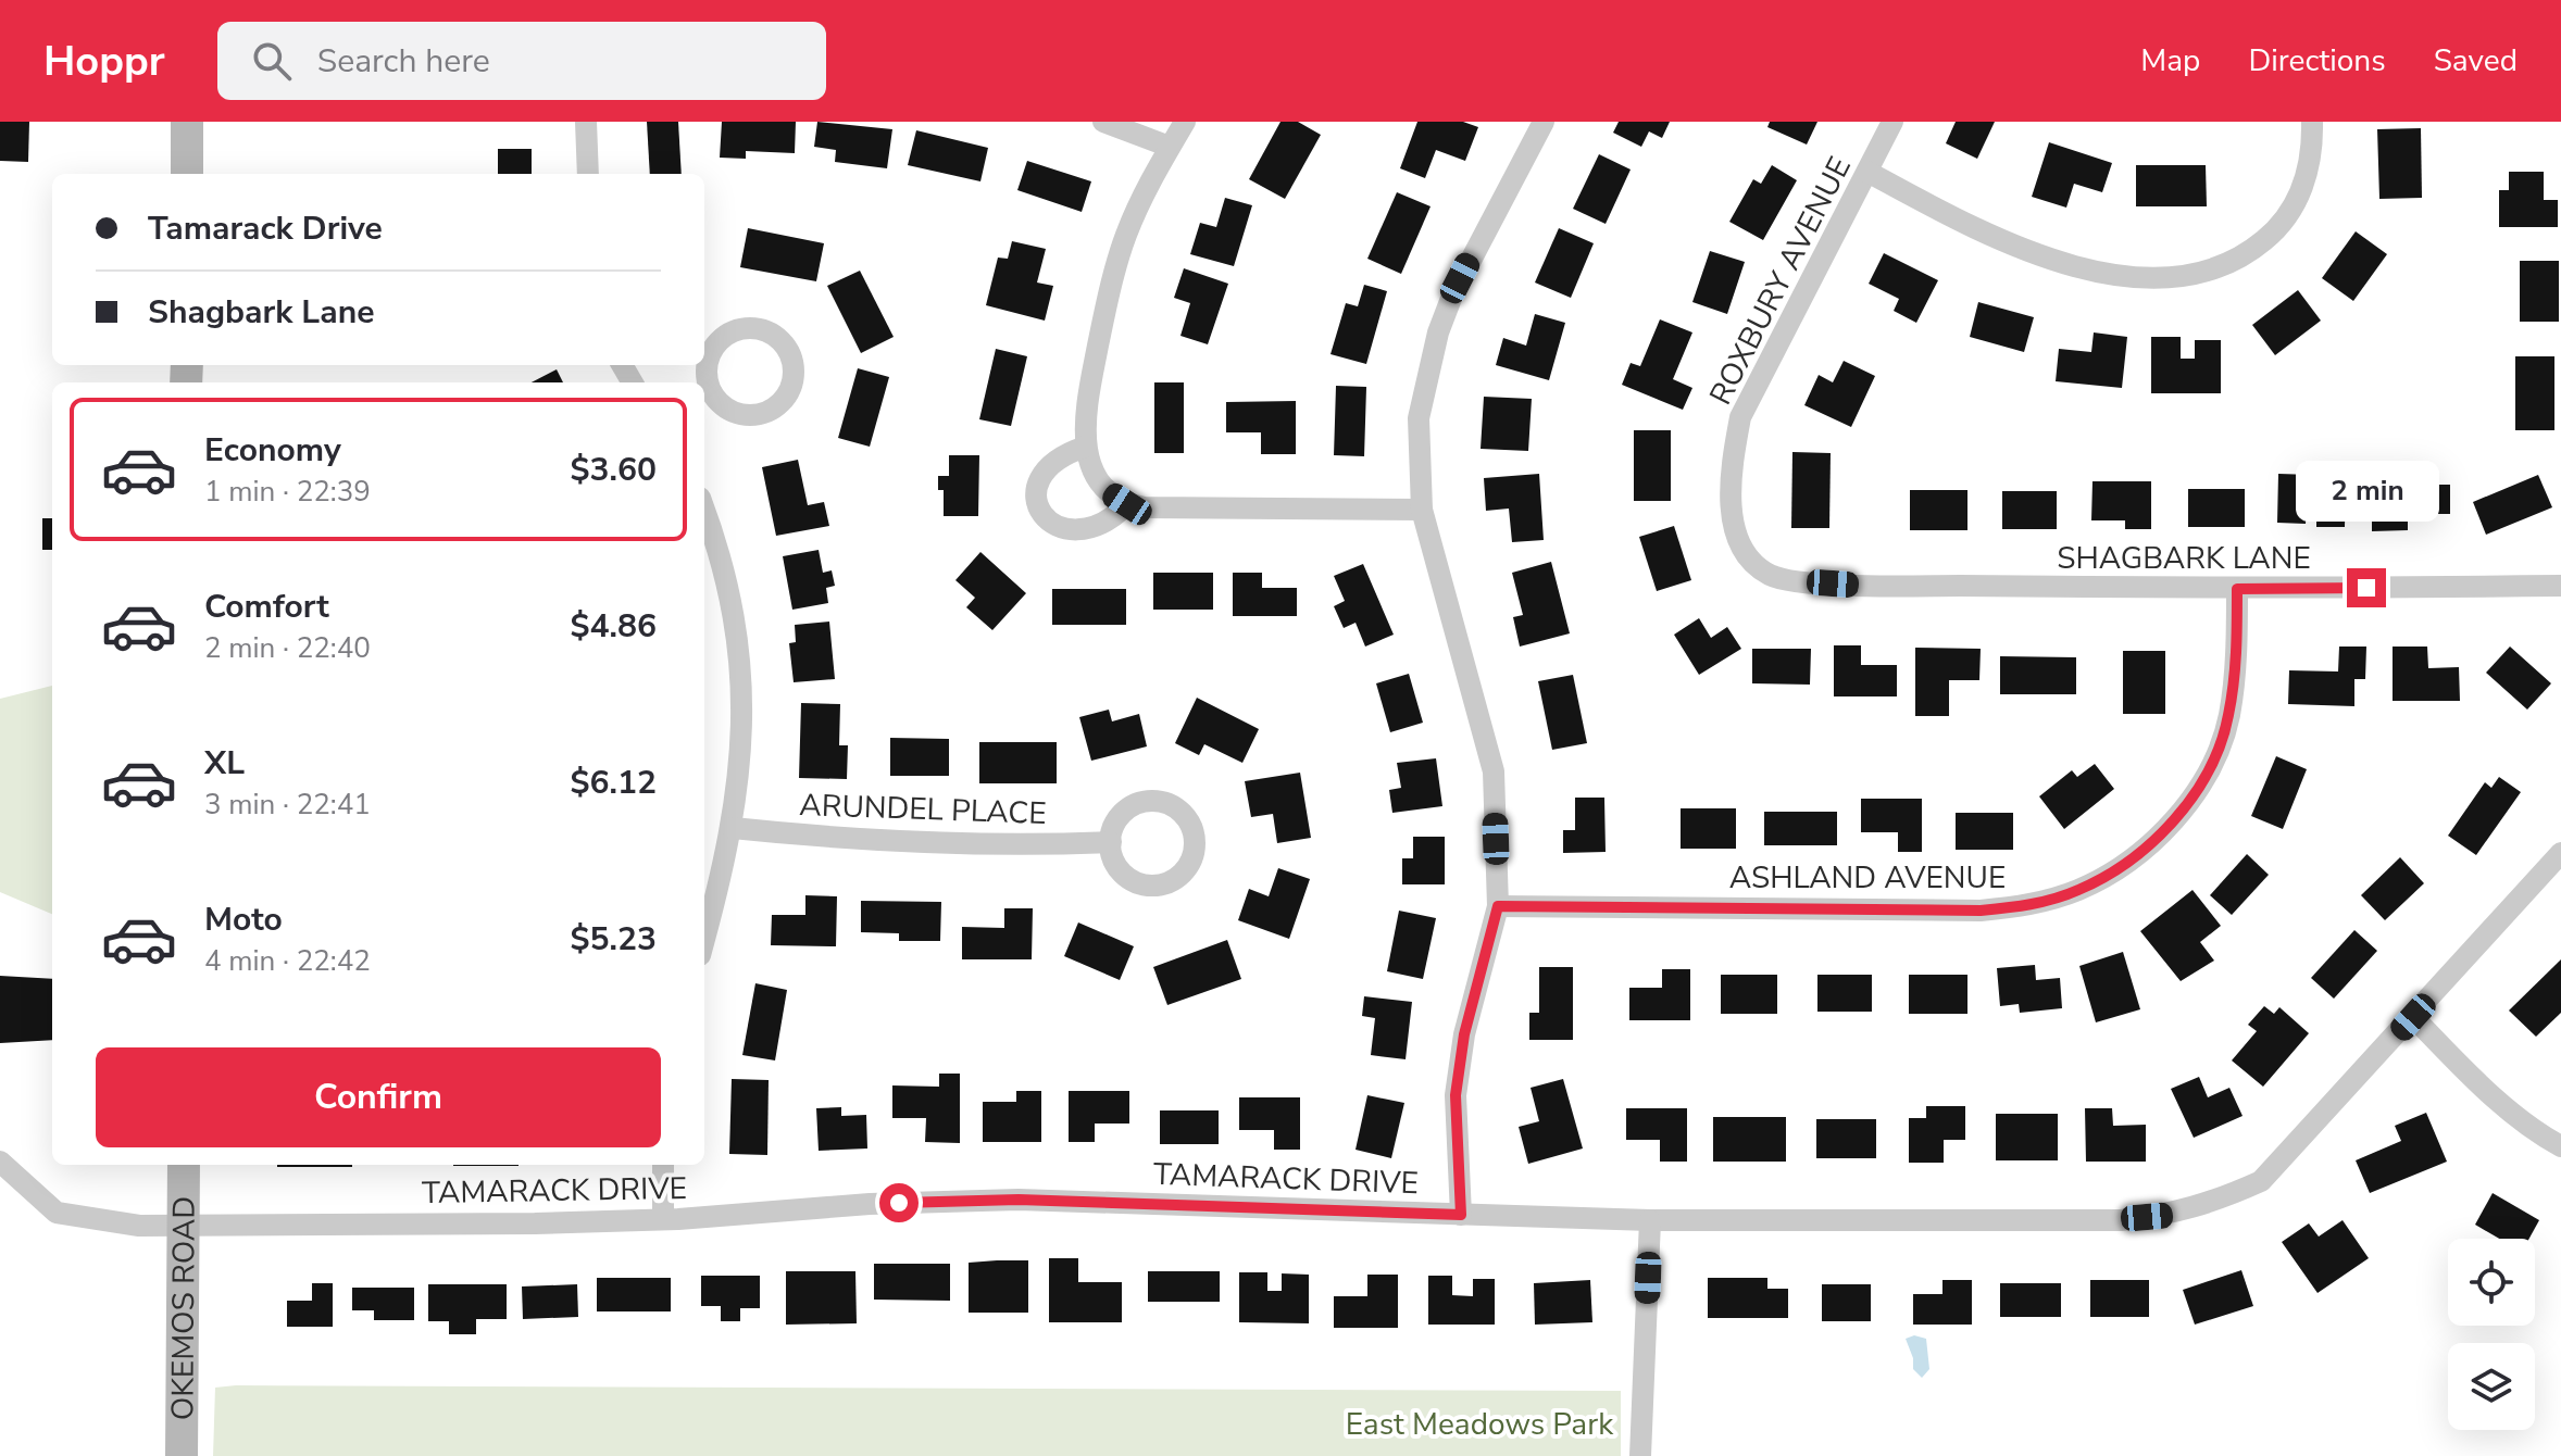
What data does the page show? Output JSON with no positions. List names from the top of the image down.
{
  "streets": {
    "main road": ["OKEMOS ROAD"],
    "street": [
      "ROXBURY AVENUE",
      "SHAGBARK LANE",
      "ARUNDEL PLACE",
      "ASHLAND AVENUE",
      "TAMARACK DRIVE"
    ]
  },
  "crossings": [
    ["ROXBURY AVENUE", "SHAGBARK LANE"],
    ["SHAGBARK LANE", "ASHLAND AVENUE"],
    ["TAMARACK DRIVE", "OKEMOS ROAD"]
  ],
  "parks": ["East Meadows Park"],
  "page": {
    "header": "Hoppr",
    "search": "Search here",
    "nav": ["Map", "Directions", "Saved"],
    "banner": ["Tamarack Drive", "Shagbark Lane"],
    "list": [
      {
        "name": "Economy",
        "note": "1 min · 22:39",
        "value": "$3.60"
      },
      {
        "name": "Comfort",
        "note": "2 min · 22:40",
        "value": "$4.86"
      },
      {
        "name": "XL",
        "note": "3 min · 22:41",
        "value": "$6.12"
      },
      {
        "name": "Moto",
        "note": "4 min · 22:42",
        "value": "$5.23"
      }
    ],
    "bubble": "2 min",
    "buttons": "Confirm"
  }
}
